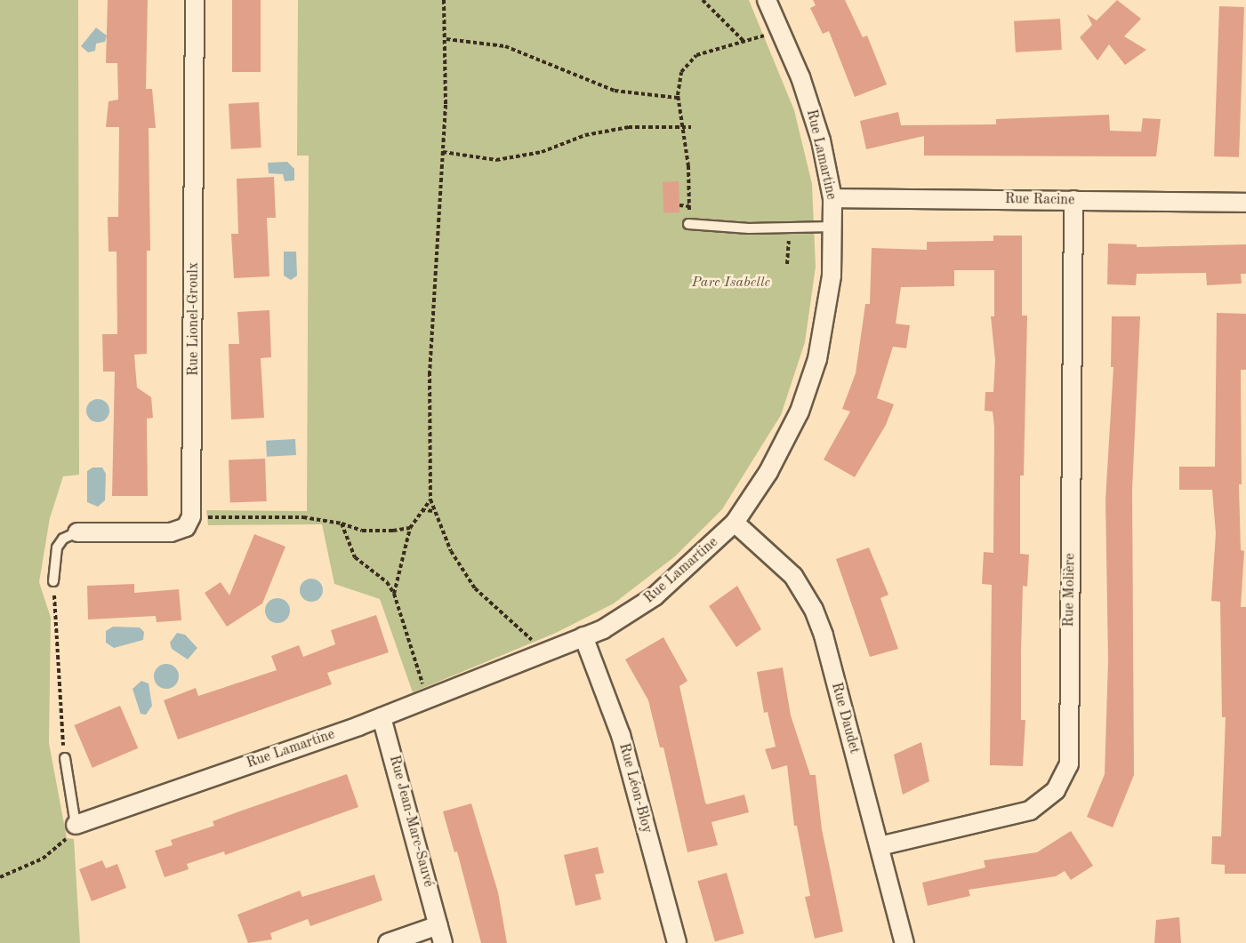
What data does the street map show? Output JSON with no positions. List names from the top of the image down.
{
  "streets": {
    "street": [
      "Rue Lamartine",
      "Rue Racine",
      "Rue Lionel-Groulx",
      "Rue Molière",
      "Rue Daudet",
      "Rue Léon-Bloy",
      "Rue Jean-Marc-Sauvé"
    ]
  },
  "crossings": [
    ["Rue Lamartine", "Rue Racine"],
    ["Rue Lamartine", "Rue Daudet"],
    ["Rue Lamartine", "Rue Léon-Bloy"],
    ["Rue Lamartine", "Rue Jean-Marc-Sauvé"],
    ["Rue Racine", "Rue Molière"],
    ["Rue Molière", "Rue Daudet"]
  ],
  "parks": ["Parc Isabelle"]
}
